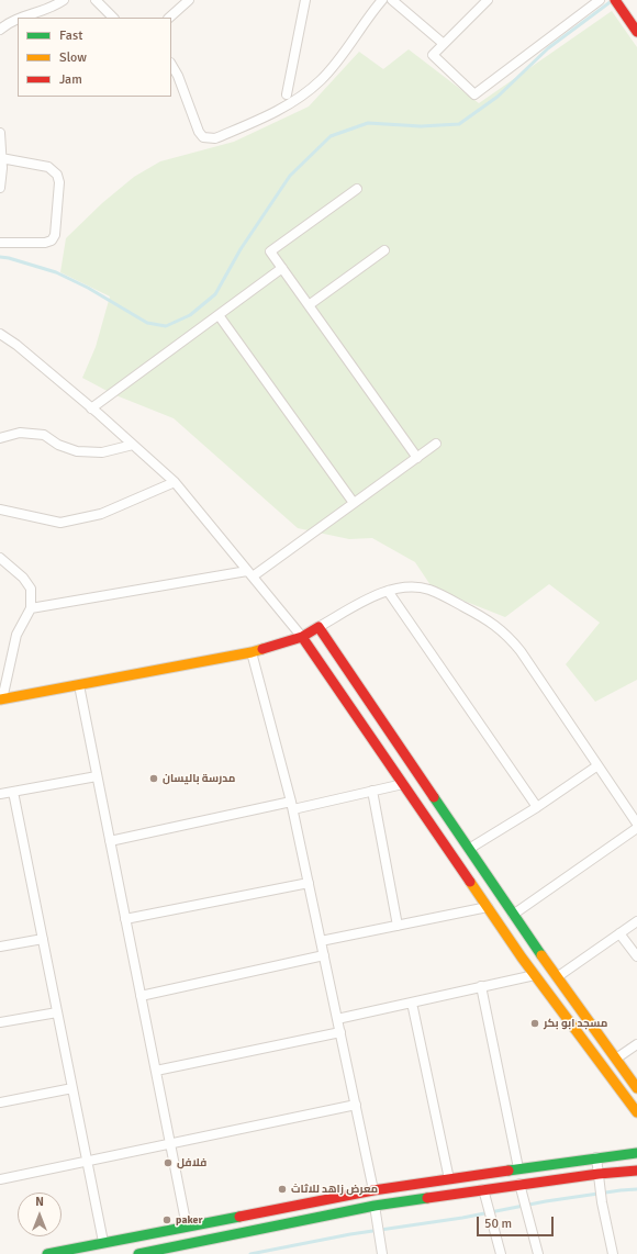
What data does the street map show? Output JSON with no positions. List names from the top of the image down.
{
  "places": [
    "مدرسة بالیسان",
    "مسجد ابو بكر",
    "فلافل",
    "معرض زاهد للاثاث",
    "paker"
  ],
  "legend": ["Fast", "Slow", "Jam"],
  "scale_bar": "50 m",
  "north": "top"
}
